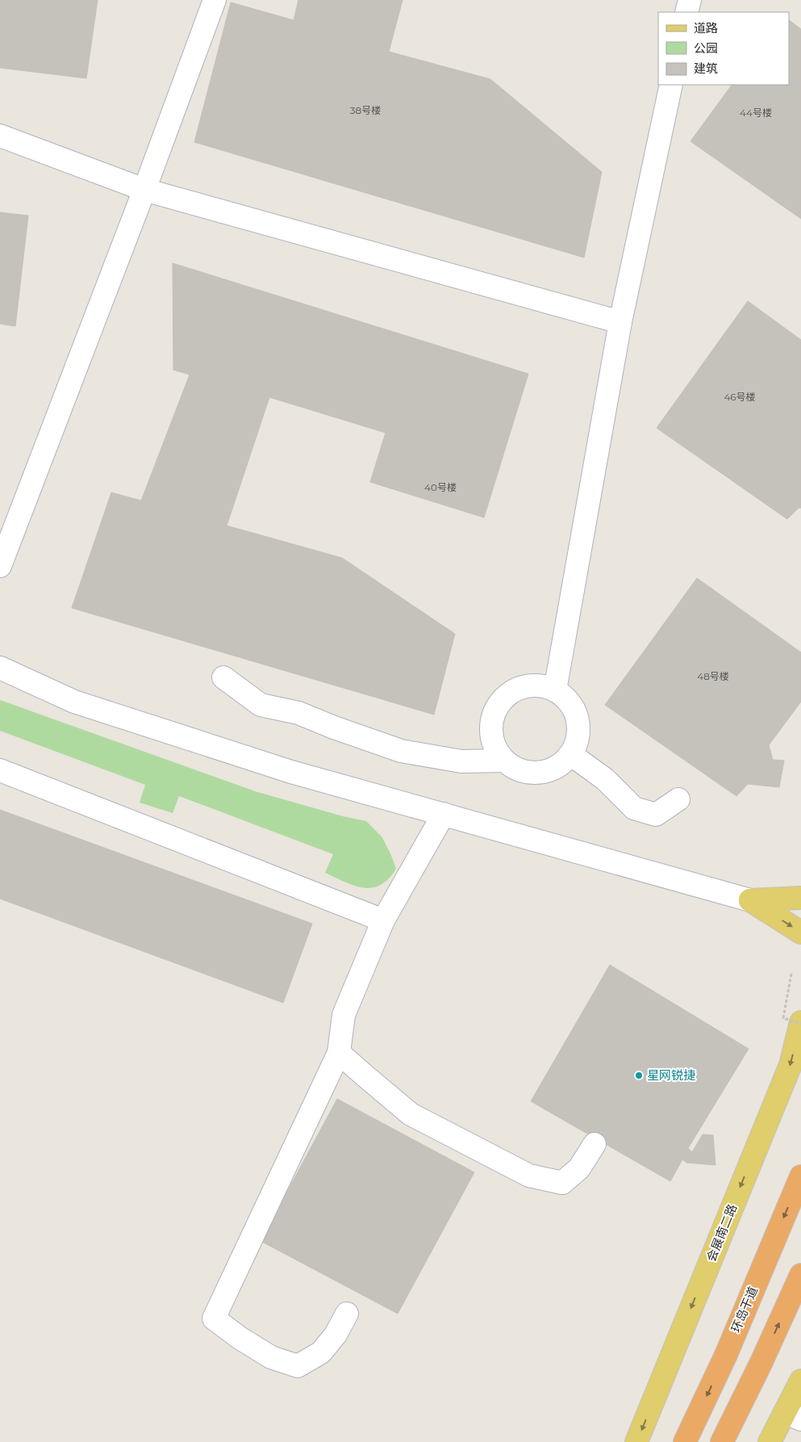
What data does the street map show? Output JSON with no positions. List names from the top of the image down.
{
  "streets": {
    "highway": ["环岛干道"],
    "main road": ["会展南二路"]
  },
  "one_way": ["会展南二路"],
  "places": ["星网锐捷"],
  "house_numbers": [
    "38号楼",
    "44号楼",
    "46号楼",
    "40号楼",
    "48号楼"
  ],
  "legend": ["道路", "公园", "建筑"]
}
